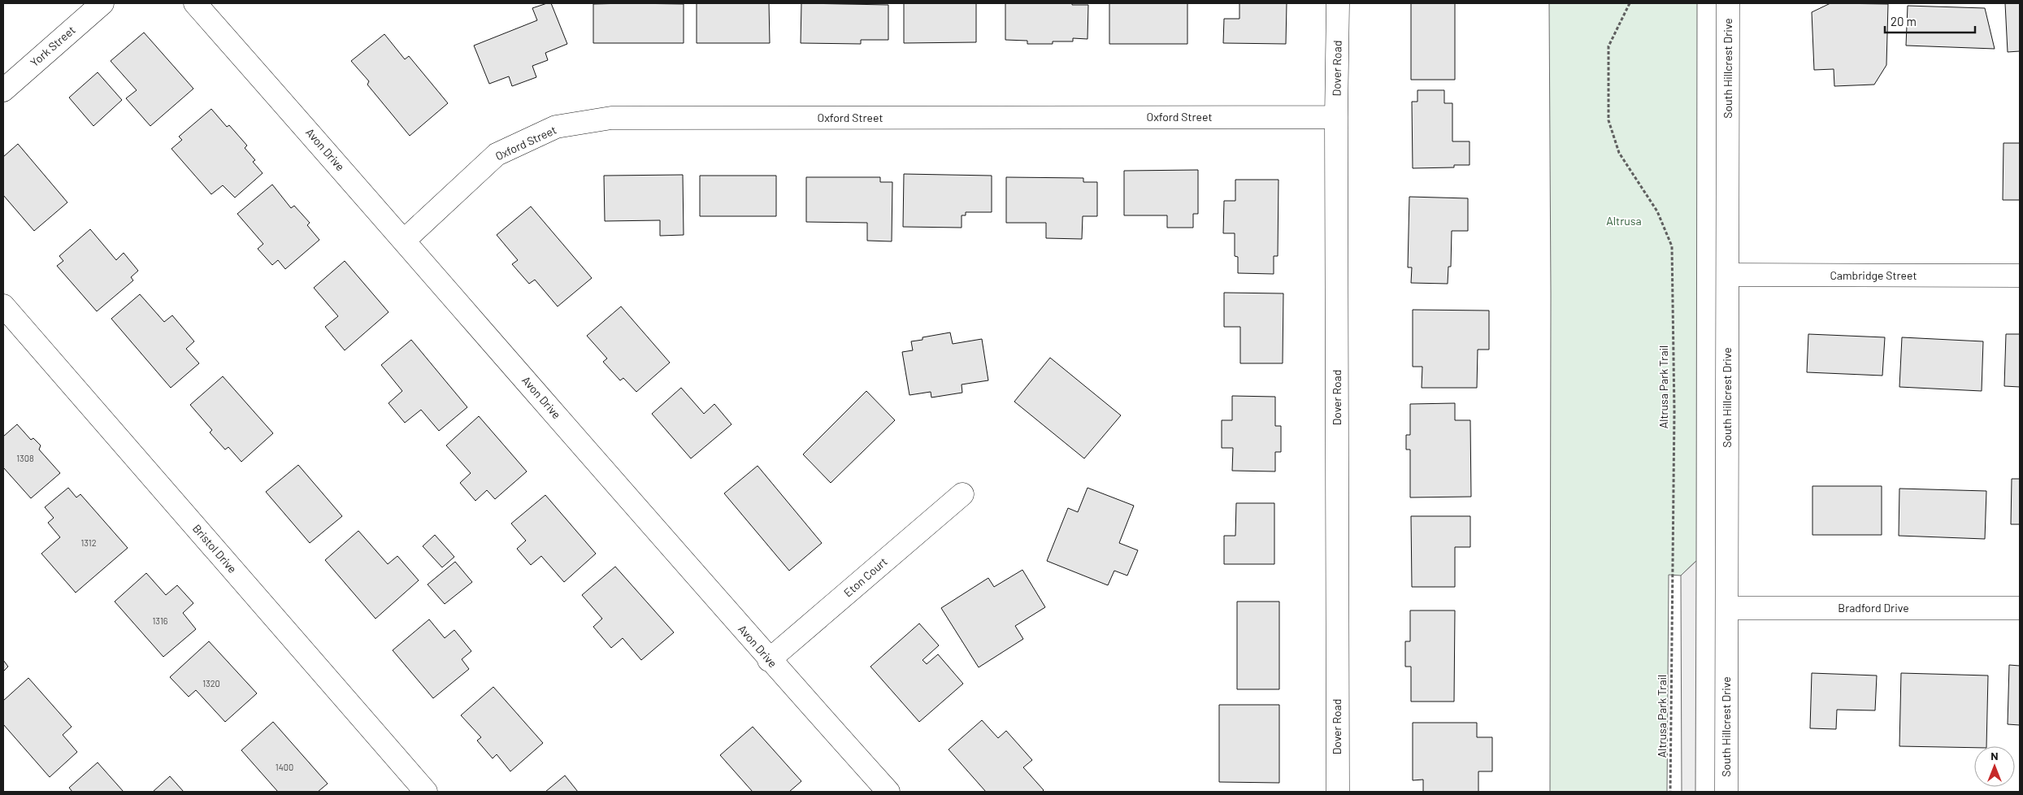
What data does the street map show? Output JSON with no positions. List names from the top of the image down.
{
  "streets": {
    "street": [
      "York Street",
      "Dover Road",
      "South Hillcrest Drive",
      "Oxford Street",
      "Avon Drive",
      "Cambridge Street",
      "Bristol Drive",
      "Eton Court",
      "Bradford Drive"
    ],
    "path": ["Altrusa Park Trail"]
  },
  "crossings": [
    ["Dover Road", "Oxford Street"],
    ["South Hillcrest Drive", "Cambridge Street"],
    ["South Hillcrest Drive", "Bradford Drive"],
    ["Oxford Street", "Avon Drive"],
    ["Avon Drive", "Eton Court"]
  ],
  "parks": ["Altrusa"],
  "house_numbers": [
    "1308",
    "1312",
    "1316",
    "1320",
    "1400"
  ],
  "scale_bar": "20 m",
  "north": "top"
}
